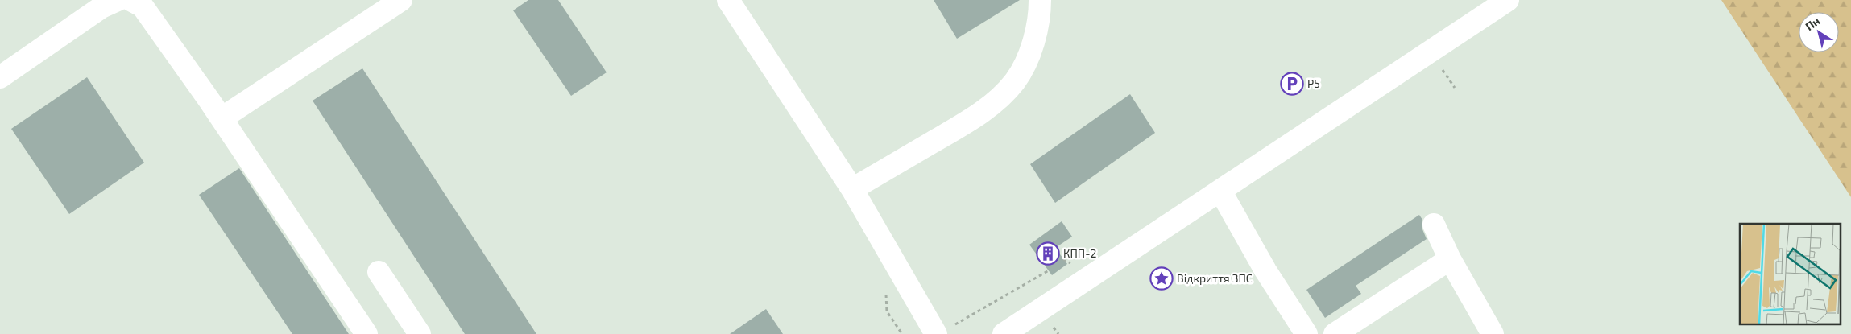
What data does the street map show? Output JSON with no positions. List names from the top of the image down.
{
  "places": {
    "parking": ["P5"],
    "building": ["КПП-2"],
    "place": ["Відкриття ЗПС"]
  },
  "north": "top left"
}
